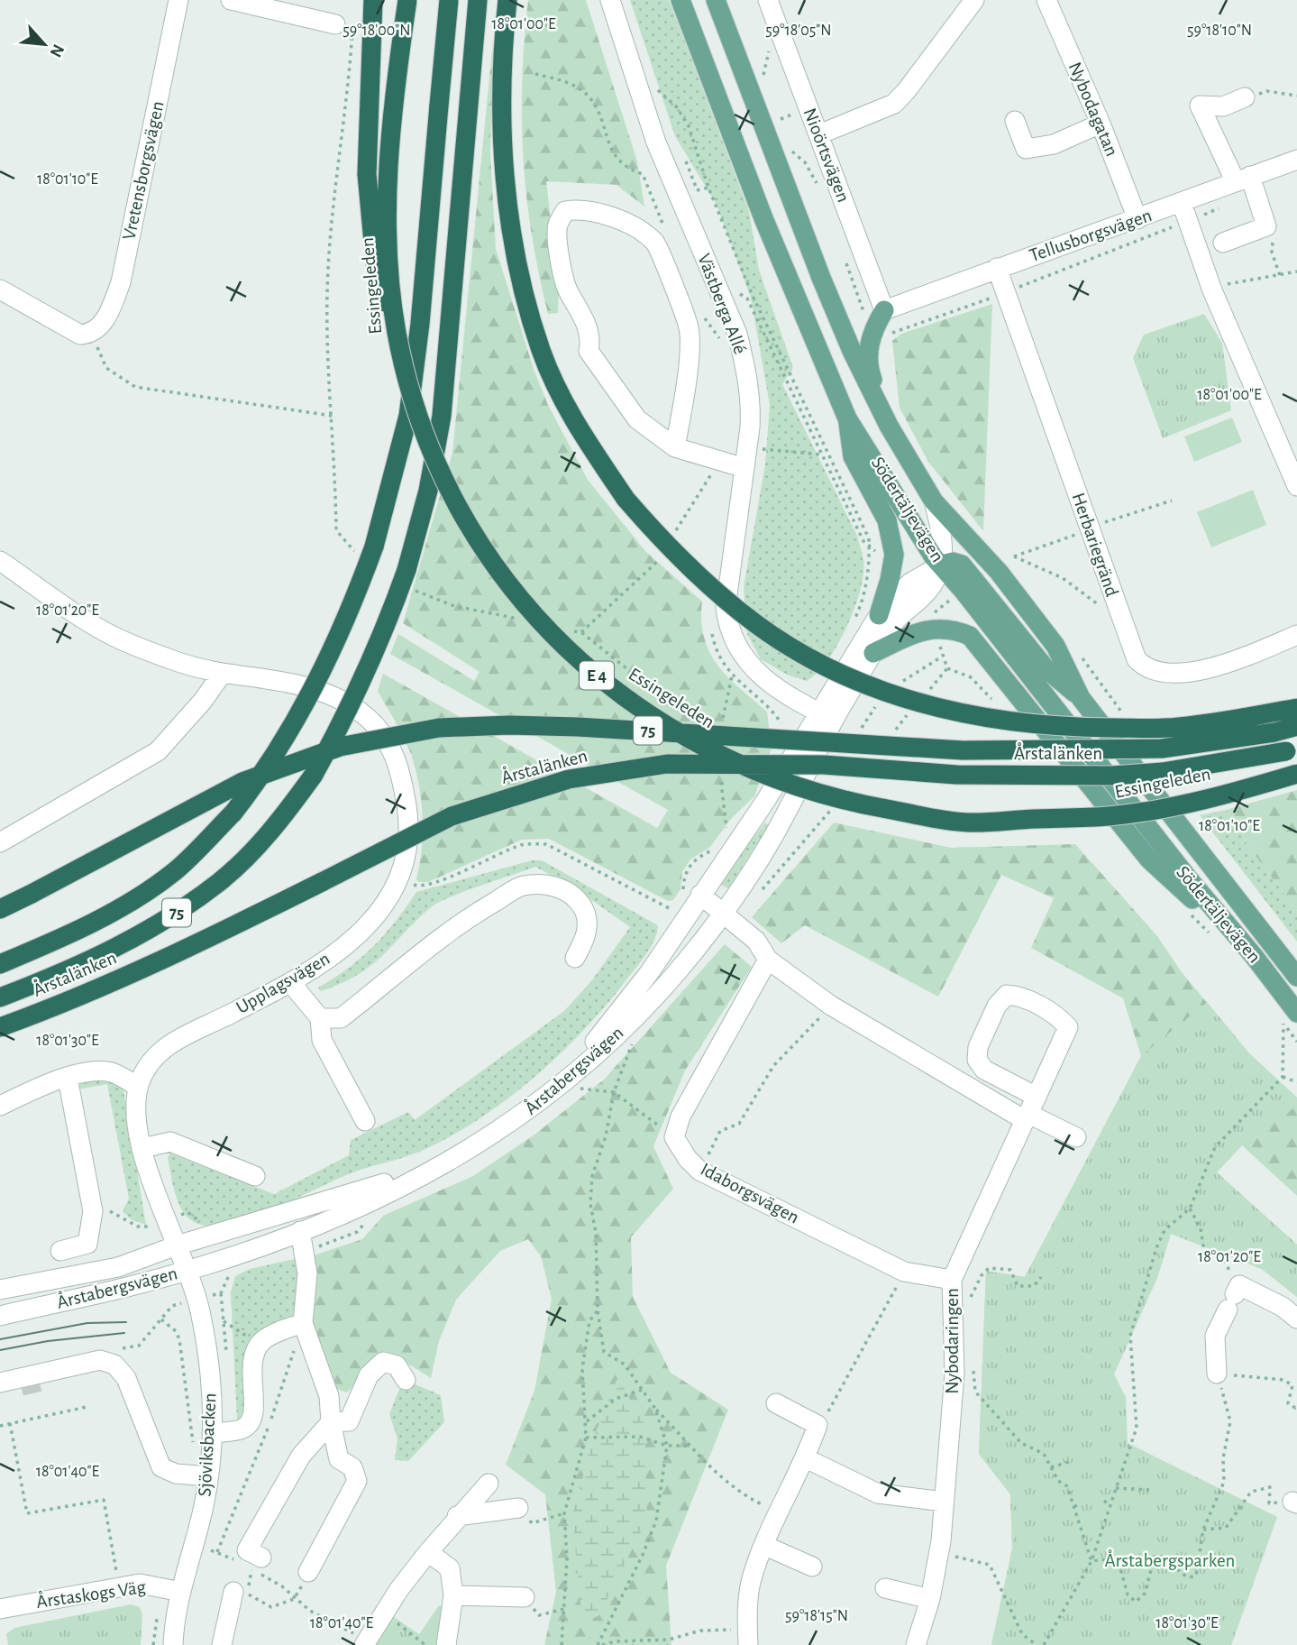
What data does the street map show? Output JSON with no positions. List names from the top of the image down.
{
  "streets": {
    "highway": [
      "Essingeleden",
      "E 4",
      "75",
      "Årstalänken"
    ],
    "main road": ["Södertäljevägen"],
    "street": [
      "Nybodagatan",
      "Nioörtsvägen",
      "Vretensborgsvägen",
      "Tellusborgsvägen",
      "Västberga Allé",
      "Herbariegränd",
      "Upplagsvägen",
      "Årstabergsvägen",
      "Idaborgsvägen",
      "Nybodaringen",
      "Sjöviksbacken",
      "Årstaskogs Väg"
    ]
  },
  "crossings": [
    ["Nybodagatan", "Tellusborgsvägen"],
    ["Nioörtsvägen", "Tellusborgsvägen"],
    ["Tellusborgsvägen", "Herbariegränd"],
    ["Västberga Allé", "Årstabergsvägen"],
    ["Södertäljevägen", "Årstabergsvägen"],
    ["Upplagsvägen", "Årstabergsvägen"],
    ["Upplagsvägen", "Sjöviksbacken"],
    ["Årstabergsvägen", "Sjöviksbacken"],
    ["Idaborgsvägen", "Nybodaringen"],
    ["Sjöviksbacken", "Årstaskogs Väg"]
  ],
  "parks": ["Årstabergsparken"],
  "north": "bottom right",
  "coordinates": [
    "18°01'00\"E",
    "59°18'00\"N",
    "59°18'05\"N",
    "59°18'10\"N",
    "18°01'10\"E",
    "18°01'20\"E",
    "18°01'30\"E",
    "18°01'40\"E",
    "59°18'15\"N"
  ]
}
